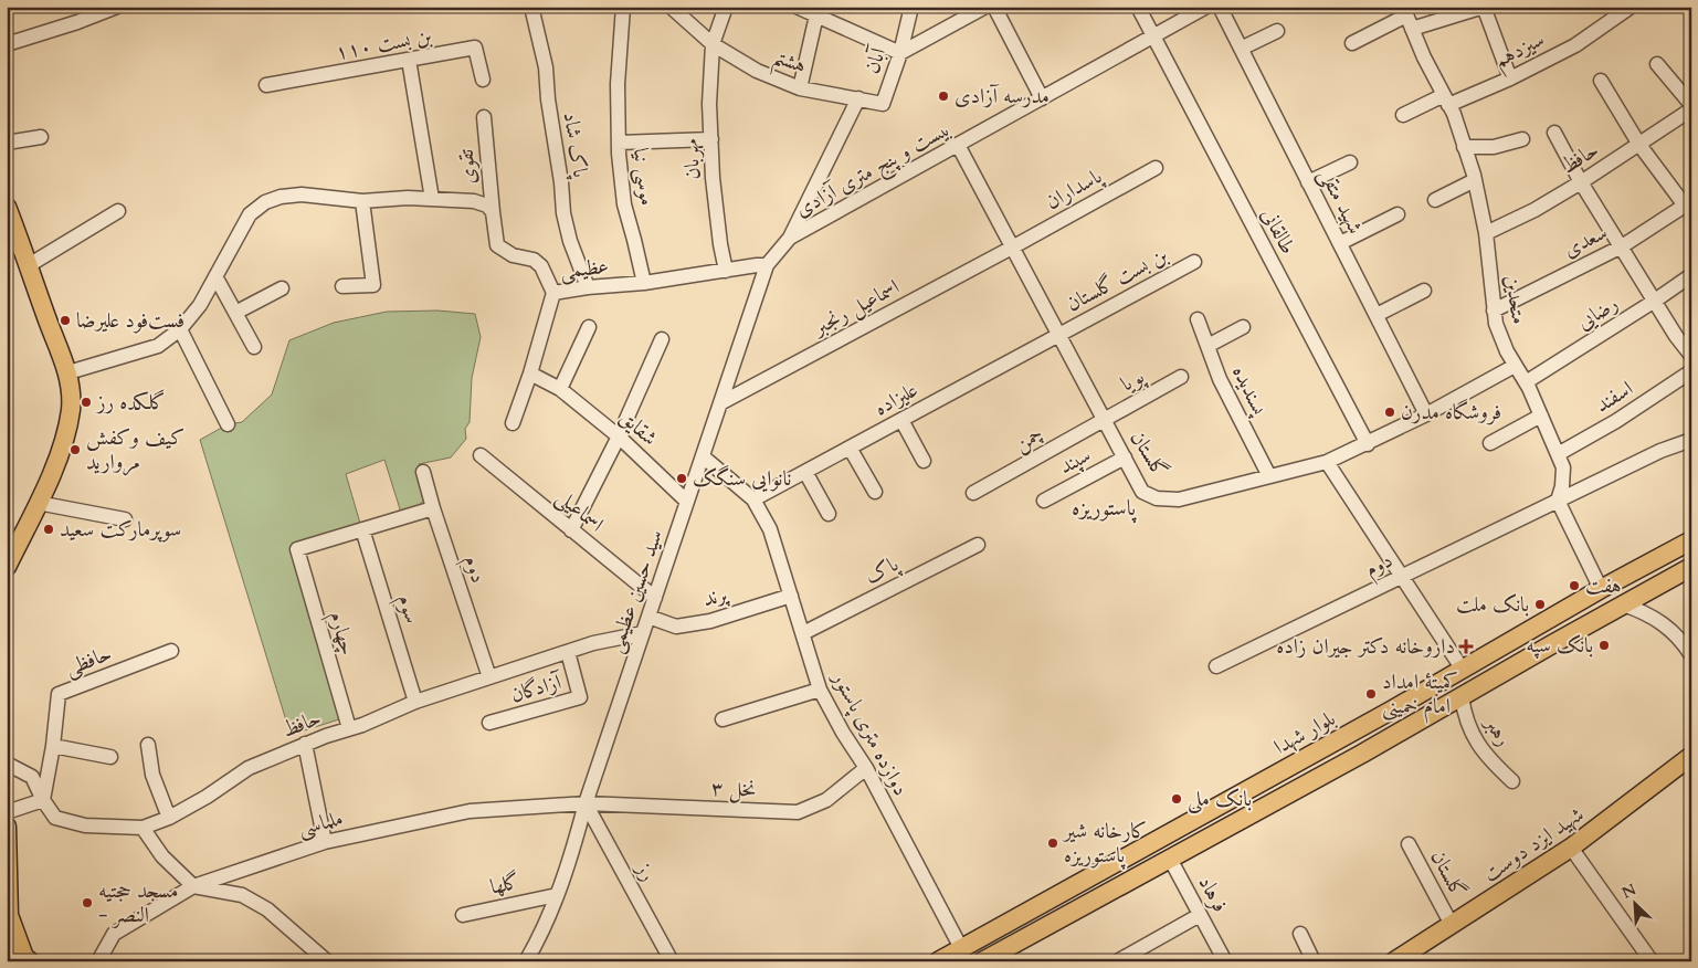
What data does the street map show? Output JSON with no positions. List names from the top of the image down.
{
  "streets": {
    "main road": ["بلوار شهدا", "شهید ایزد دوست"],
    "street": [
      "بن بست ۱۱۰",
      "سیزدهم",
      "هشتم",
      "آبان",
      "پاک شاد",
      "حافظ",
      "مهربان",
      "تقوی",
      "بیست و پنج متری آزادی",
      "موسی نیا",
      "پاسداران",
      "شهید متقی",
      "طالقانی",
      "سعدی",
      "عظیمی",
      "بن بست گلستان",
      "متحدین",
      "اسماعیل رنجبر",
      "رضایی",
      "پویا",
      "پسندیده",
      "اسفند",
      "علیزاده",
      "شقایق",
      "چمن",
      "گلستان",
      "سپند",
      "اسماعیلی",
      "دوم",
      "پاک",
      "سید حسین عظیمی",
      "پرند",
      "سوم",
      "چهارم",
      "حافظی",
      "آزادگان",
      "رهبر",
      "دوازده متری پاستور",
      "نخل ۳",
      "ملماسی",
      "رز",
      "گلها",
      "فرهاد"
    ]
  },
  "crossings": [
    ["سیزدهم", "متحدین"],
    ["هشتم", "آبان"],
    ["هشتم", "مهربان"],
    ["پاک شاد", "عظیمی"],
    ["حافظ", "متحدین"],
    ["حافظ", "دوم"],
    ["حافظ", "سید حسین عظیمی"],
    ["حافظ", "سوم"],
    ["حافظ", "چهارم"],
    ["حافظ", "حافظی"],
    ["حافظ", "آزادگان"],
    ["مهربان", "عظیمی"],
    ["تقوی", "عظیمی"],
    ["بیست و پنج متری آزادی", "طالقانی"],
    ["بیست و پنج متری آزادی", "گلستان"],
    ["بیست و پنج متری آزادی", "سید حسین عظیمی"],
    ["موسی نیا", "عظیمی"],
    ["پاسداران", "اسماعیل رنجبر"],
    ["پاسداران", "گلستان"],
    ["شهید متقی", "گلستان"],
    ["طالقانی", "گلستان"],
    ["سعدی", "متحدین"],
    ["عظیمی", "سید حسین عظیمی"],
    ["بن بست گلستان", "علیزاده"],
    ["بن بست گلستان", "گلستان"],
    ["متحدین", "رضایی"],
    ["متحدین", "اسفند"],
    ["متحدین", "گلستان"],
    ["متحدین", "دوم"],
    ["اسماعیل رنجبر", "گلستان"],
    ["اسماعیل رنجبر", "سید حسین عظیمی"],
    ["پویا", "چمن"],
    ["پویا", "گلستان"],
    ["پسندیده", "گلستان"],
    ["علیزاده", "گلستان"],
    ["علیزاده", "دوازده متری پاستور"],
    ["شقایق", "سید حسین عظیمی"],
    ["چمن", "گلستان"],
    ["گلستان", "سپند"],
    ["گلستان", "شهید ایزد دوست"],
    ["اسماعیلی", "سید حسین عظیمی"],
    ["پاک", "دوازده متری پاستور"],
    ["سید حسین عظیمی", "پرند"],
    ["سید حسین عظیمی", "دوازده متری پاستور"],
    ["سید حسین عظیمی", "نخل ۳"],
    ["سید حسین عظیمی", "ملماسی"],
    ["سید حسین عظیمی", "رز"],
    ["سید حسین عظیمی", "گلها"],
    ["پرند", "دوازده متری پاستور"],
    ["سوم", "چهارم"],
    ["بلوار شهدا", "دوازده متری پاستور"],
    ["دوازده متری پاستور", "نخل ۳"],
    ["نخل ۳", "ملماسی"],
    ["نخل ۳", "رز"],
    ["ملماسی", "رز"]
  ],
  "districts": ["پاستوریزه"],
  "places": {
    "other": [
      "مدرسه آزادی",
      "فست‌فود علیرضا",
      "گلکده رز",
      "فروشگاه مدرن",
      "کیف و‌کفش مروارید",
      "نانوایی سنگک",
      "سوپرمارکت سعید",
      "هفت",
      "بانک ملت",
      "بانک سپه",
      "کمیتهٔ امداد امام خمینی",
      "بانک ملی",
      "کارخانه شیر پاستوریزه",
      "مسجد حجتیه - النصر"
    ],
    "health": ["داروخانه دکتر جیران زاده"]
  },
  "north": "top left"
}
